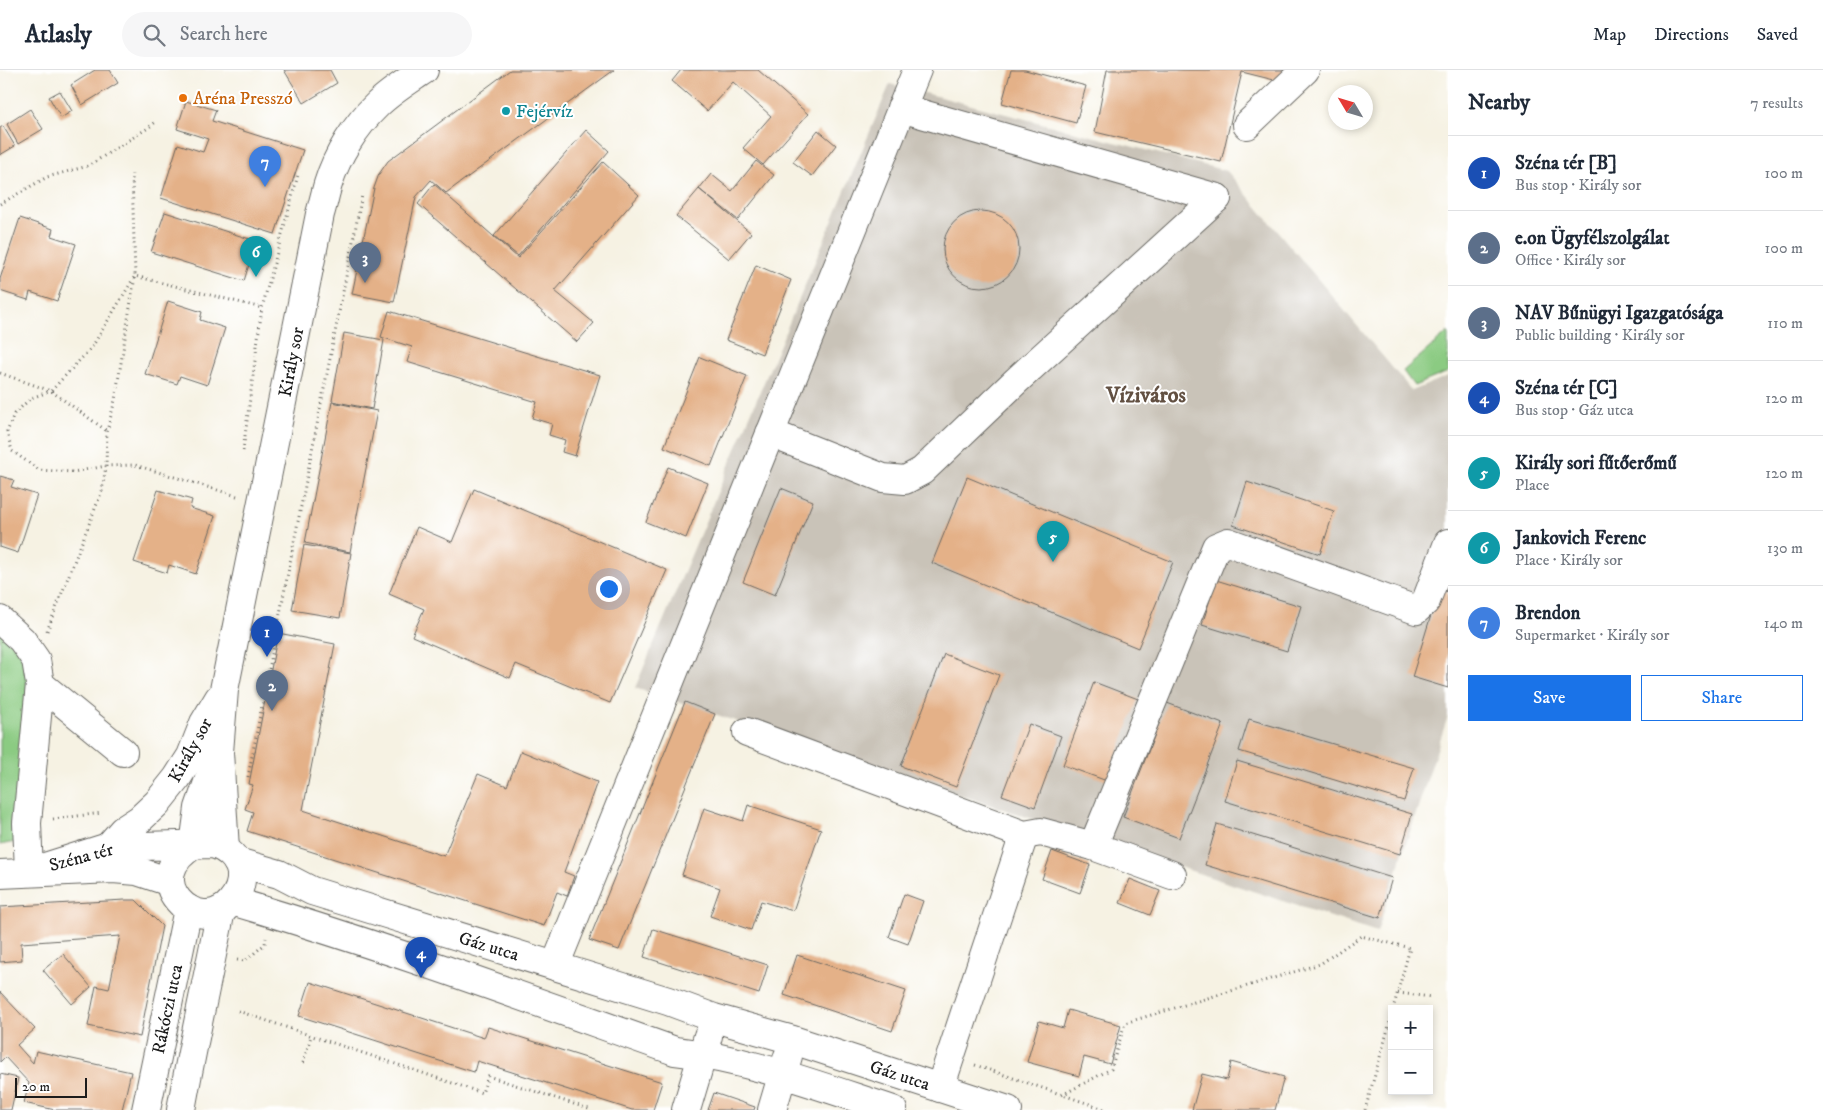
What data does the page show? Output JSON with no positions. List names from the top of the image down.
{
  "streets": {
    "street": [
      "Király sor",
      "Széna tér",
      "Gáz utca",
      "Rákóczi utca"
    ]
  },
  "crossings": [
    ["Király sor", "Széna tér"],
    ["Király sor", "Gáz utca"],
    ["Király sor", "Rákóczi utca"],
    ["Széna tér", "Gáz utca"],
    ["Széna tér", "Rákóczi utca"],
    ["Gáz utca", "Rákóczi utca"]
  ],
  "districts": ["Víziváros"],
  "places": ["Aréna Presszó", "Fejérvíz"],
  "scale_bar": "20 m",
  "north": "top left",
  "page": {
    "header": "Atlasly",
    "search": "Search here",
    "nav": ["Map", "Directions", "Saved"],
    "heading": ["Nearby", "7 results"],
    "list": [
      {
        "mark": "1",
        "name": "Széna tér [B]",
        "note": "Bus stop · Király sor",
        "value": "100 m"
      },
      {
        "mark": "2",
        "name": "e.on Ügyfélszolgálat",
        "note": "Office · Király sor",
        "value": "100 m"
      },
      {
        "mark": "3",
        "name": "NAV Bűnügyi Igazgatósága",
        "note": "Public building · Király sor",
        "value": "110 m"
      },
      {
        "mark": "4",
        "name": "Széna tér [C]",
        "note": "Bus stop · Gáz utca",
        "value": "120 m"
      },
      {
        "mark": "5",
        "name": "Király sori fűtőerőmű",
        "note": "Place",
        "value": "120 m"
      },
      {
        "mark": "6",
        "name": "Jankovich Ferenc",
        "note": "Place · Király sor",
        "value": "130 m"
      },
      {
        "mark": "7",
        "name": "Brendon",
        "note": "Supermarket · Király sor",
        "value": "140 m"
      }
    ],
    "pins": [
      "7",
      "6",
      "3",
      "5",
      "1",
      "2",
      "4"
    ],
    "buttons": ["Save", "Share"],
    "map_buttons": ["+", "−"],
    "scale": "20 m"
  }
}
